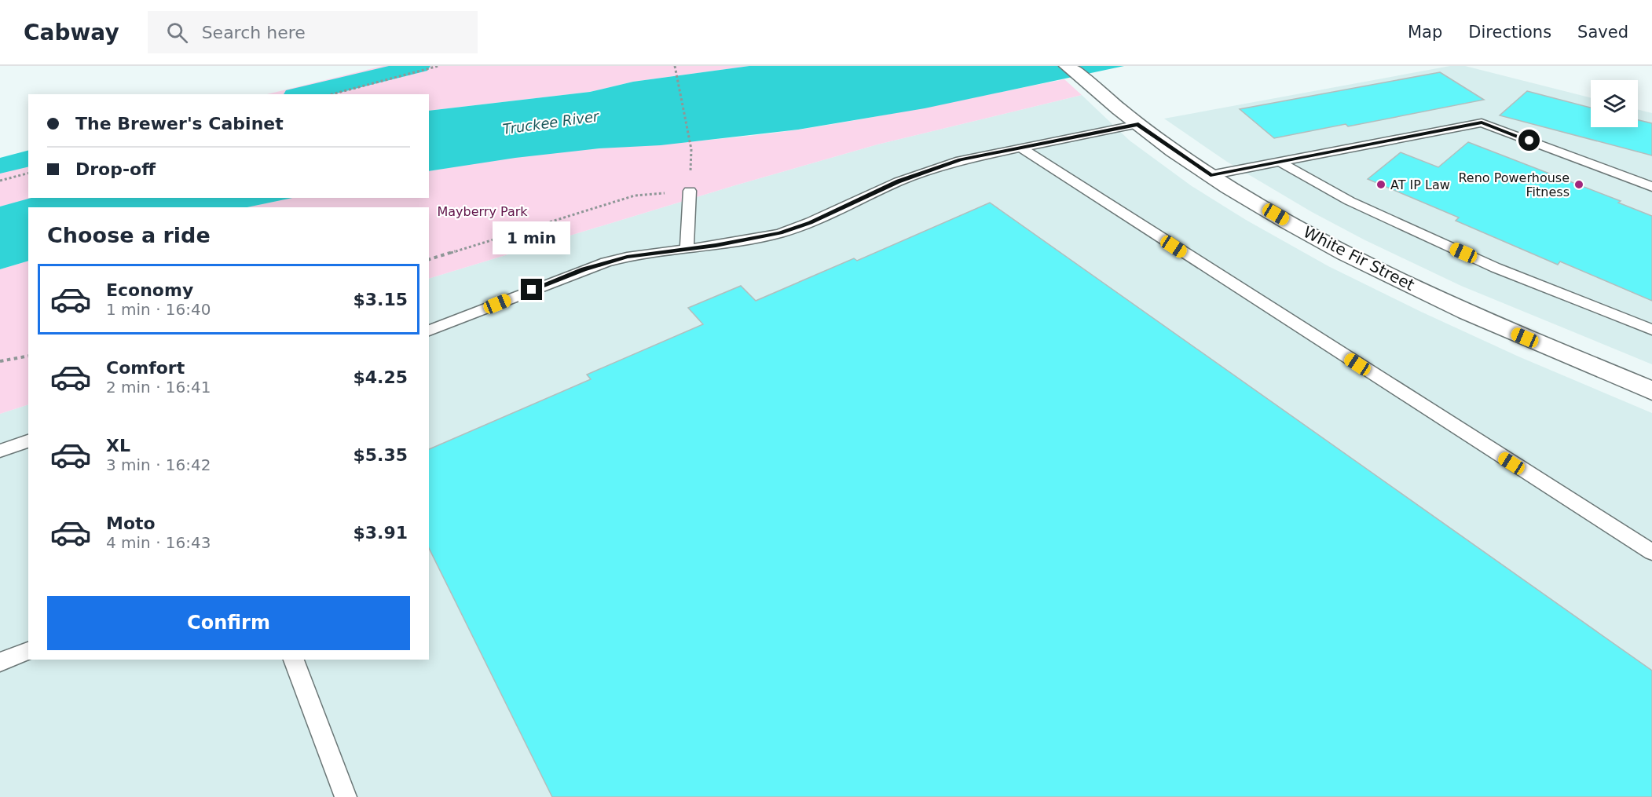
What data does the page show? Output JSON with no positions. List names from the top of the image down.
{
  "streets": {
    "street": ["White Fir Street"]
  },
  "water": ["Truckee River"],
  "parks": ["Mayberry Park"],
  "places": ["AT IP Law", "Reno Powerhouse Fitness"],
  "page": {
    "header": "Cabway",
    "search": "Search here",
    "nav": ["Map", "Directions", "Saved"],
    "banner": ["The Brewer's Cabinet", "Drop-off"],
    "heading": "Choose a ride",
    "bubble": "1 min",
    "list": [
      {
        "name": "Economy",
        "note": "1 min · 16:40",
        "value": "$3.15"
      },
      {
        "name": "Comfort",
        "note": "2 min · 16:41",
        "value": "$4.25"
      },
      {
        "name": "XL",
        "note": "3 min · 16:42",
        "value": "$5.35"
      },
      {
        "name": "Moto",
        "note": "4 min · 16:43",
        "value": "$3.91"
      }
    ],
    "buttons": "Confirm"
  }
}
